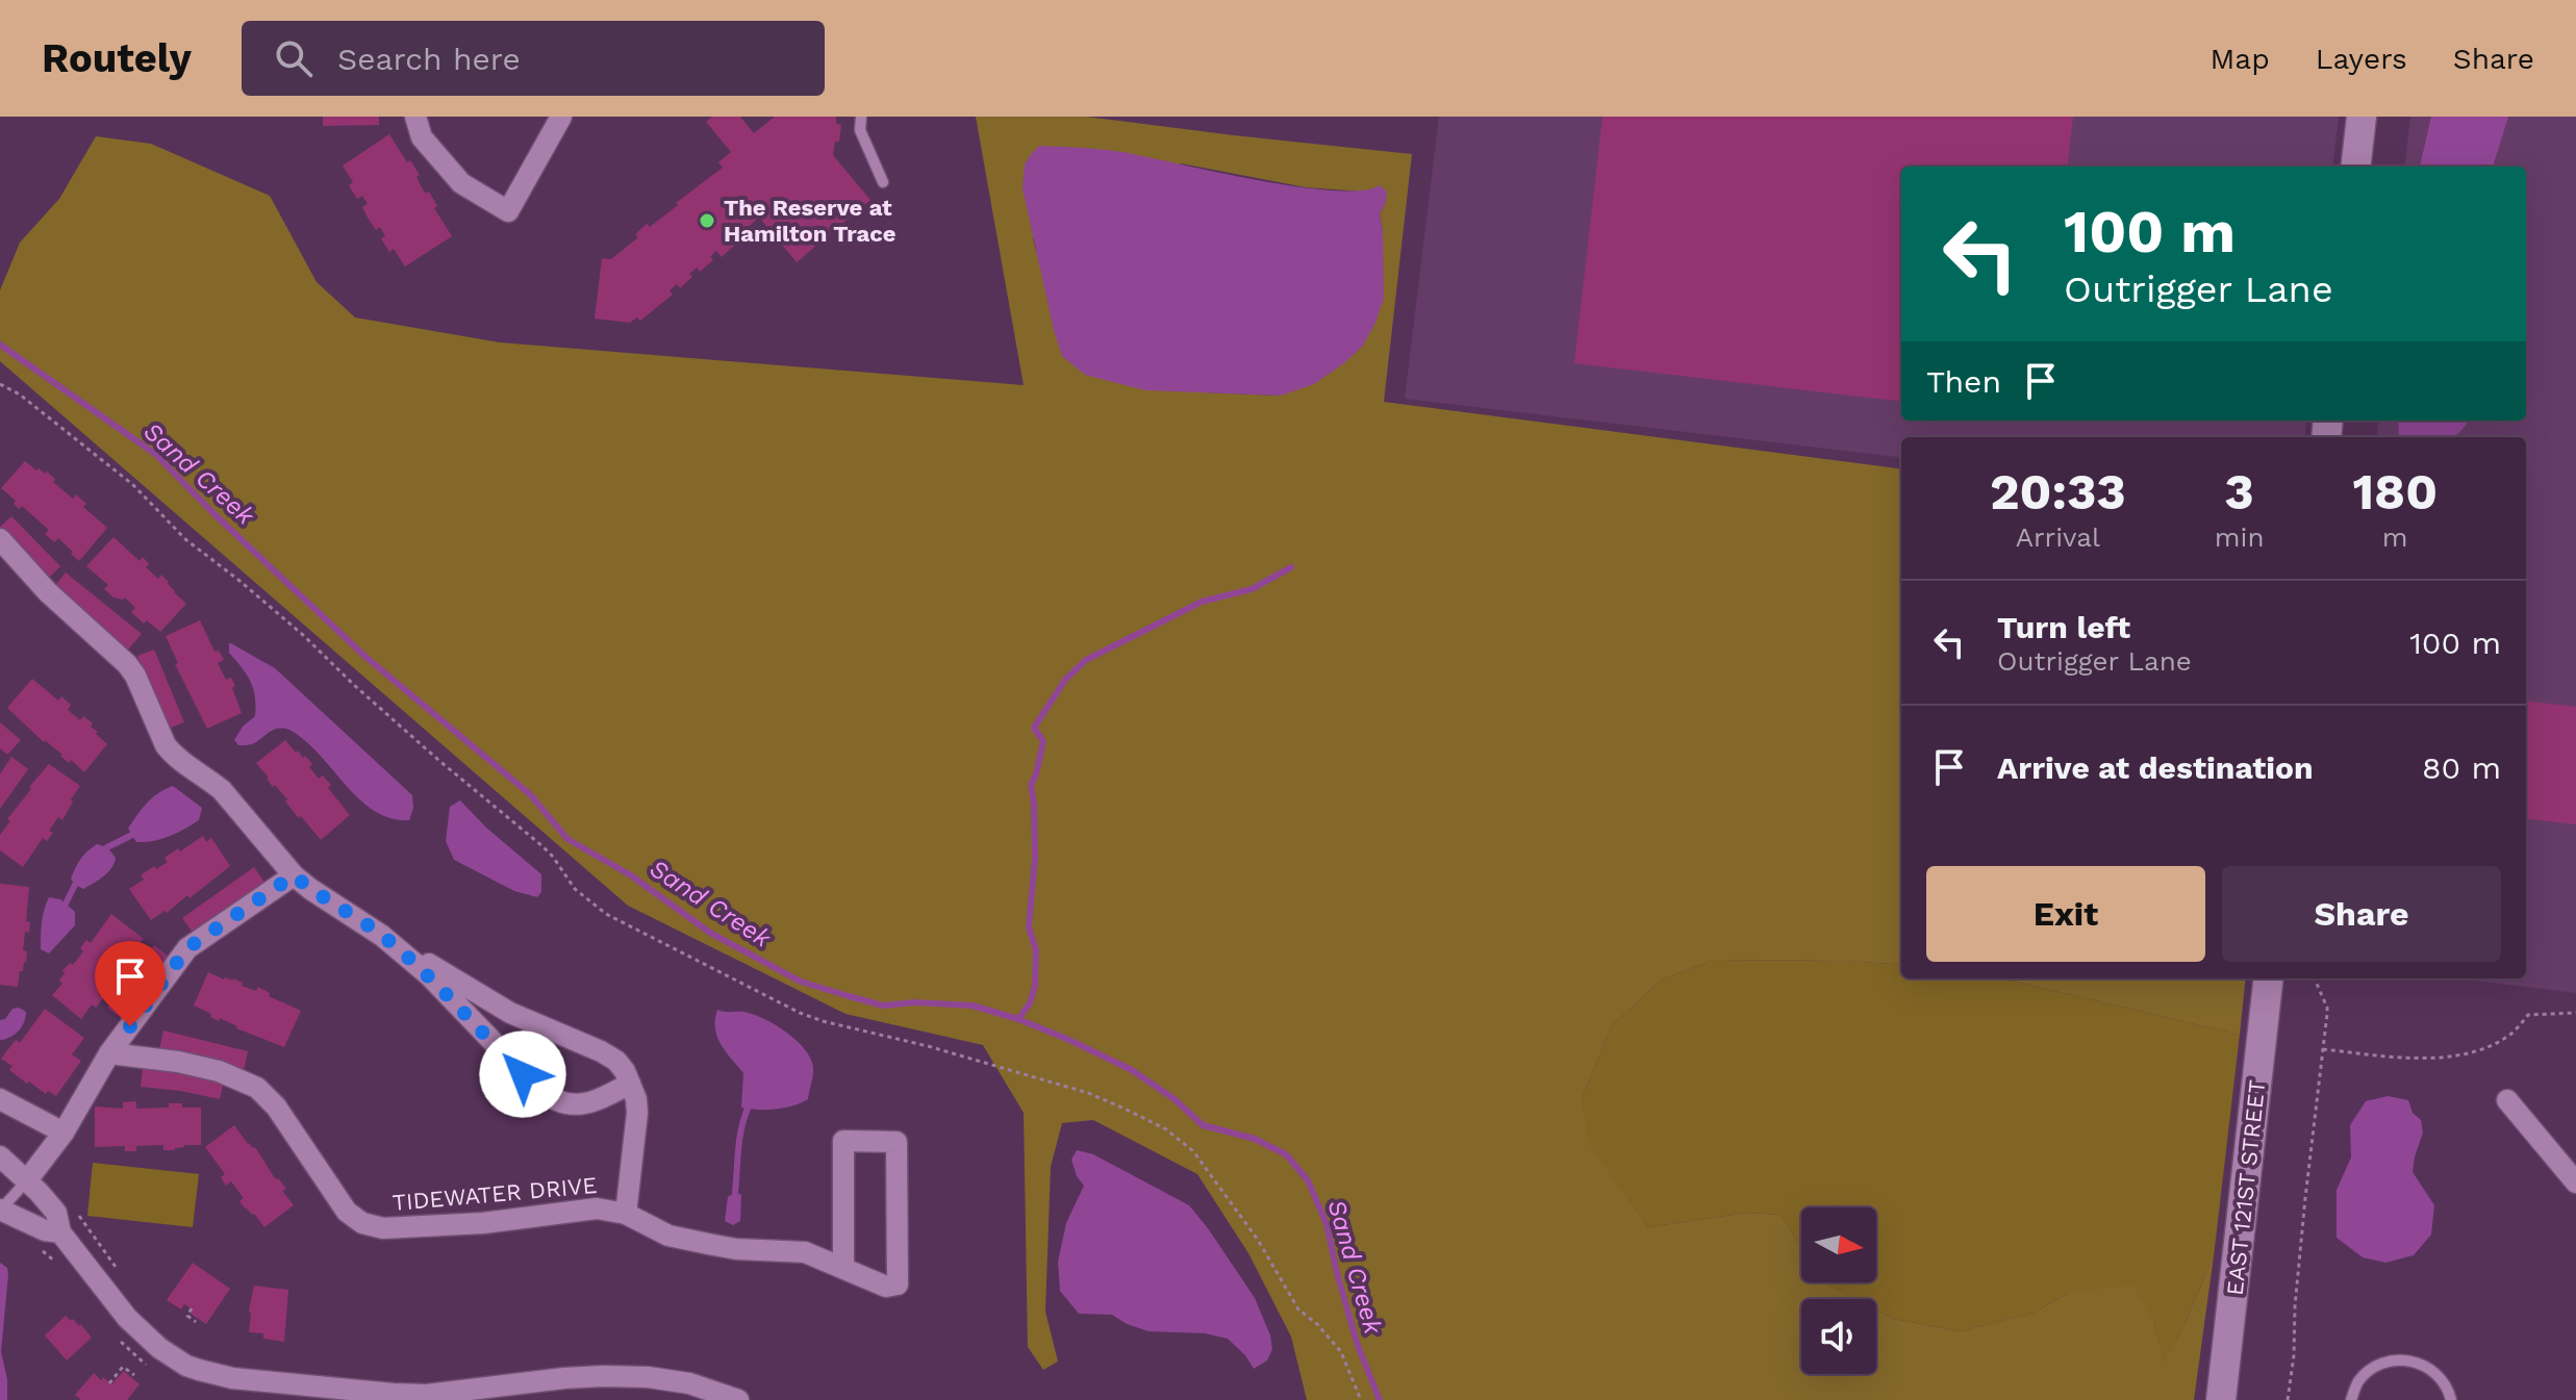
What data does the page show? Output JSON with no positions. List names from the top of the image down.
{
  "streets": {
    "street": ["EAST 121ST STREET", "TIDEWATER DRIVE"]
  },
  "water": ["Sand Creek"],
  "places": ["The Reserve at Hamilton Trace"],
  "north": "right",
  "page": {
    "header": "Routely",
    "search": "Search here",
    "nav": ["Map", "Layers", "Share"],
    "turn": ["100 m", "Outrigger Lane"],
    "then": "Then",
    "eta": [
      "20:33",
      "Arrival",
      "3",
      "min",
      "180",
      "m"
    ],
    "list": [
      {
        "name": "Turn left",
        "note": "Outrigger Lane",
        "value": "100 m"
      },
      {
        "name": "Arrive at destination",
        "value": "80 m"
      }
    ],
    "buttons": ["Exit", "Share"]
  }
}
